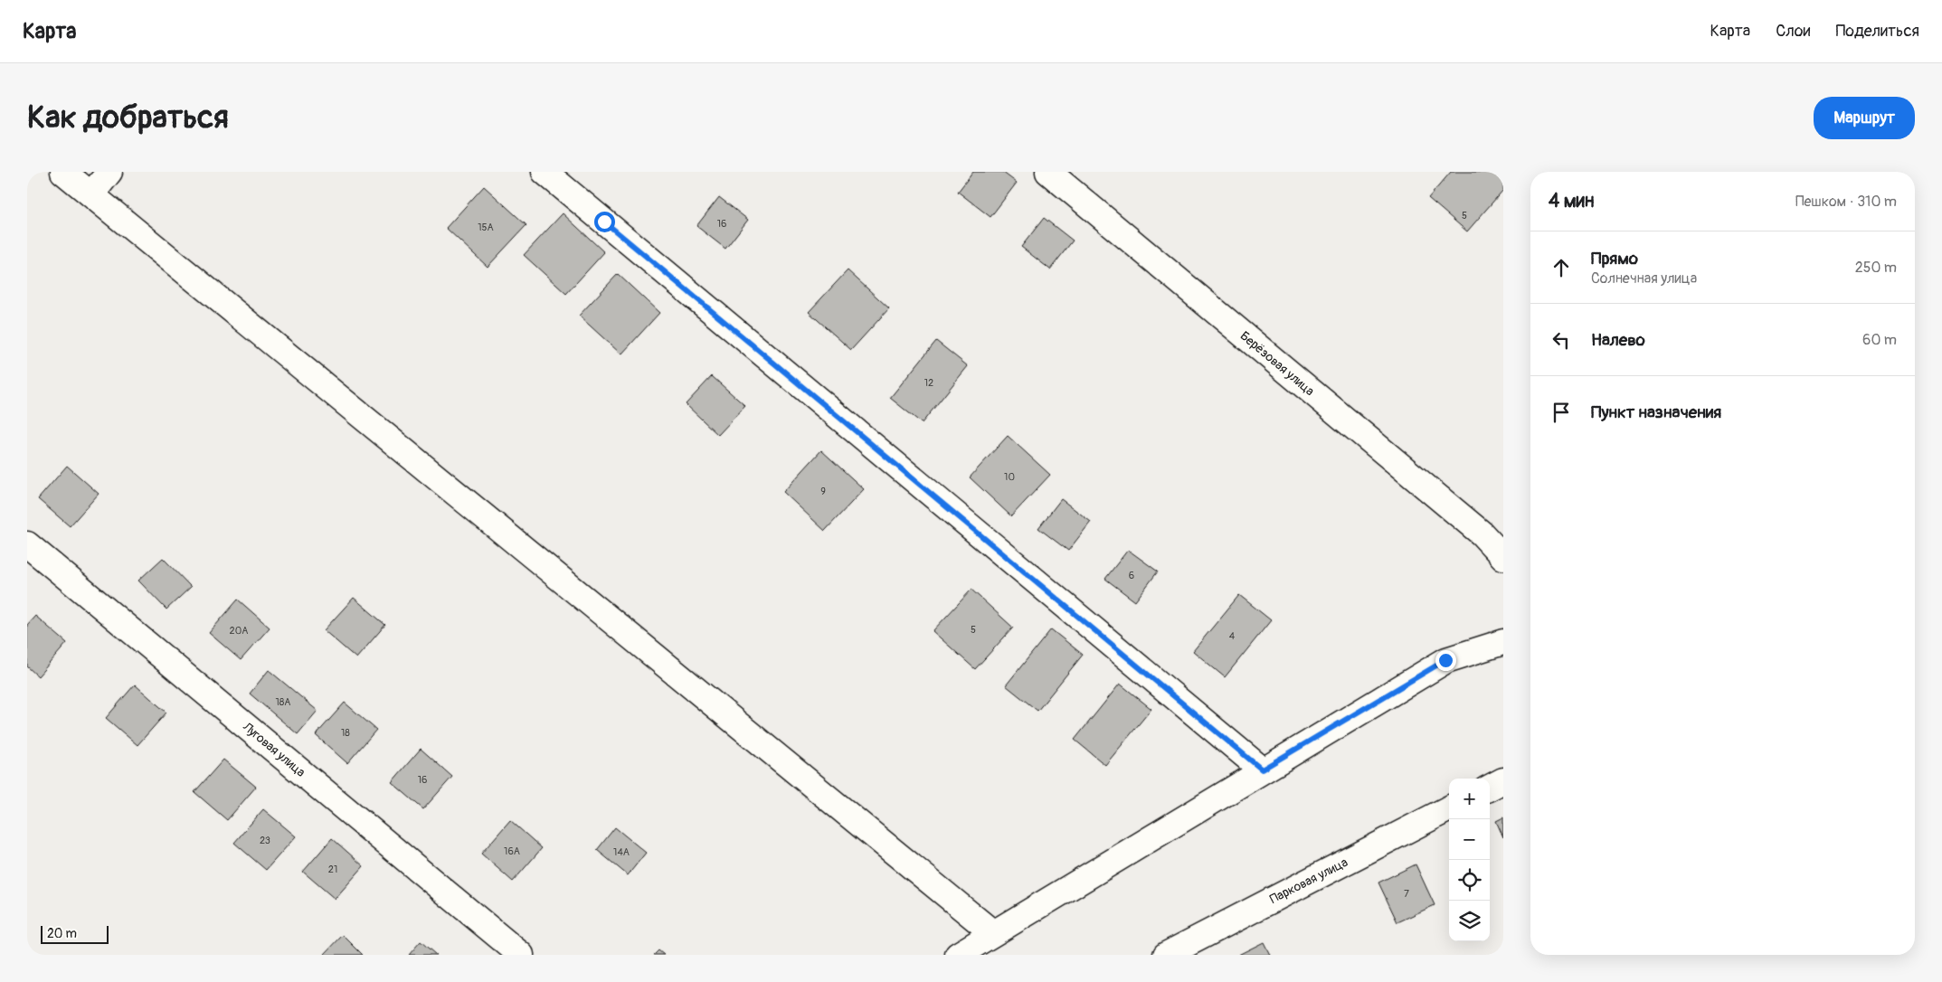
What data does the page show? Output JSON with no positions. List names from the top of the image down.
{
  "streets": {
    "street": ["Берёзовая улица", "Луговая улица", "Парковая улица"]
  },
  "house_numbers": [
    "5",
    "16",
    "15А",
    "12",
    "10",
    "9",
    "6",
    "5",
    "20А",
    "4",
    "18А",
    "18",
    "16",
    "23",
    "16А",
    "14А",
    "21",
    "7"
  ],
  "scale_bar": "20 m",
  "page": {
    "header": "Карта",
    "nav": ["Карта", "Слои", "Поделиться"],
    "buttons": "Маршрут",
    "title": "Как добраться",
    "heading": ["4 мин", "Пешком · 310 m"],
    "list": [
      ["Прямо", "Солнечная улица", "250 m"],
      ["Налево", "60 m"],
      "Пункт назначения"
    ],
    "map_buttons": ["+", "−"],
    "scale": "20 m"
  }
}
